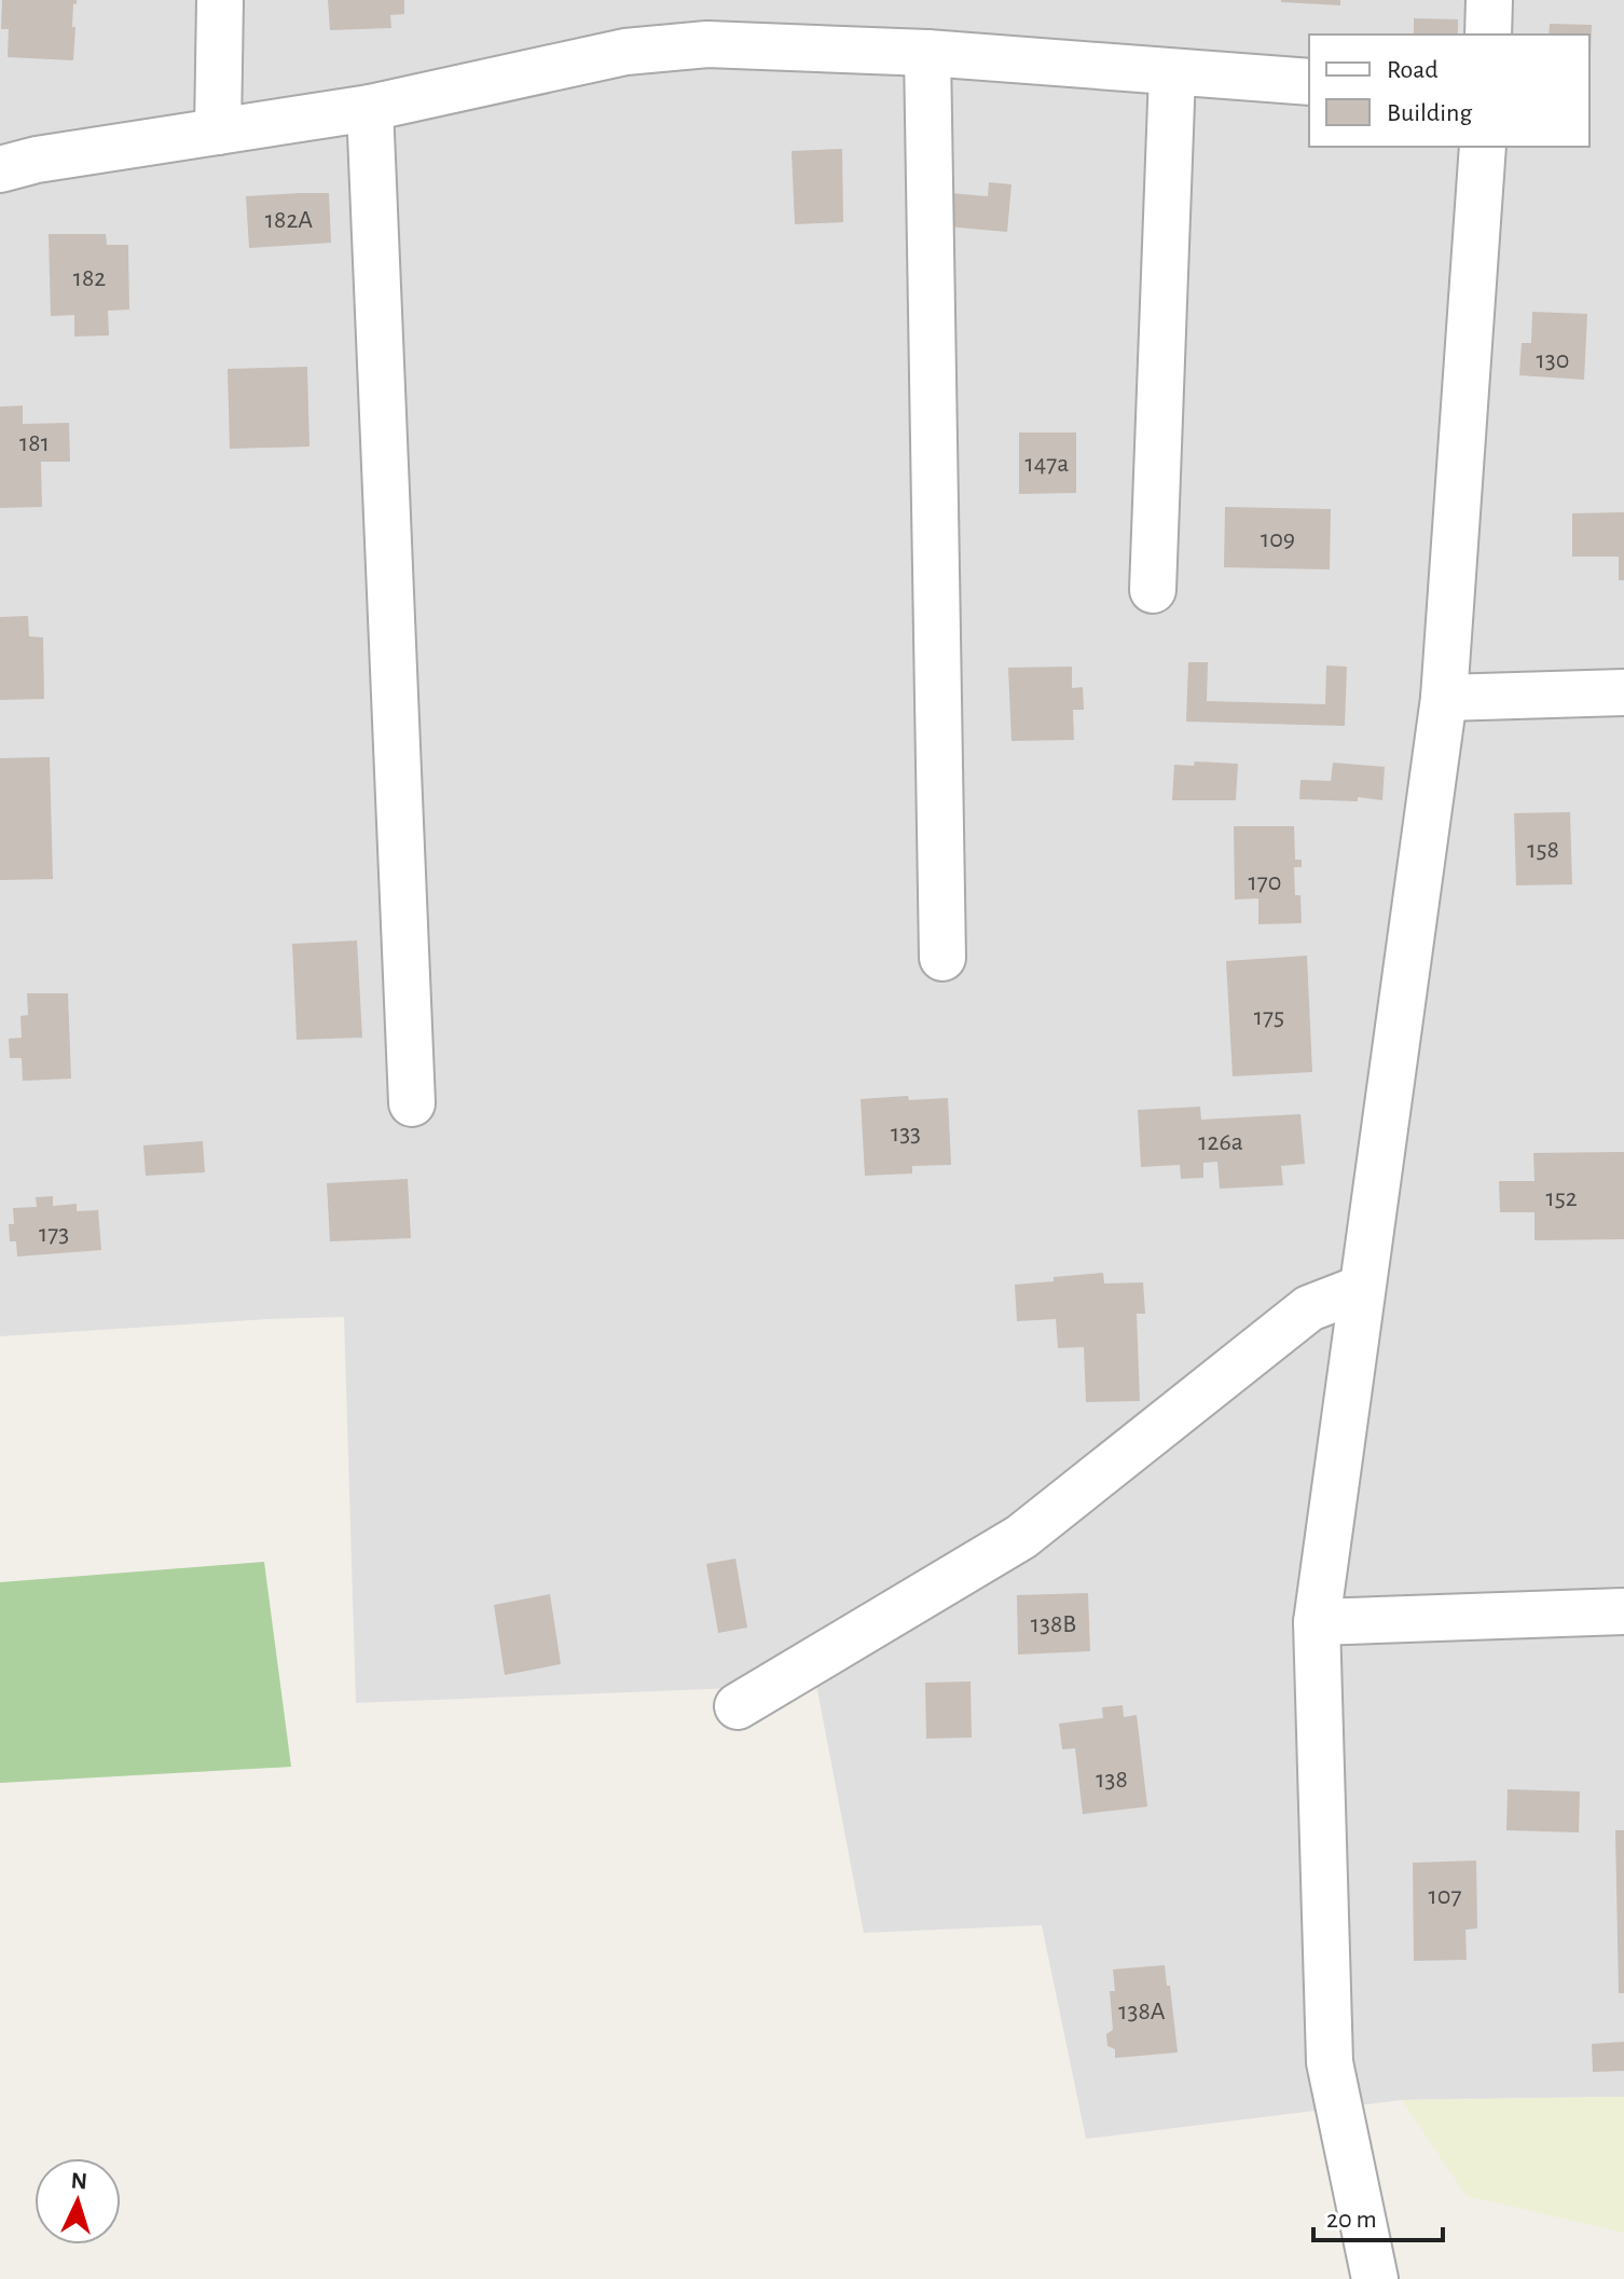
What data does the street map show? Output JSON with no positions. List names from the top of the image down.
{
  "house_numbers": [
    "182A",
    "182",
    "130",
    "181",
    "147a",
    "109",
    "158",
    "170",
    "175",
    "133",
    "126a",
    "152",
    "173",
    "138B",
    "138",
    "107",
    "138A"
  ],
  "legend": ["Road", "Building"],
  "scale_bar": "20 m",
  "north": "top"
}
